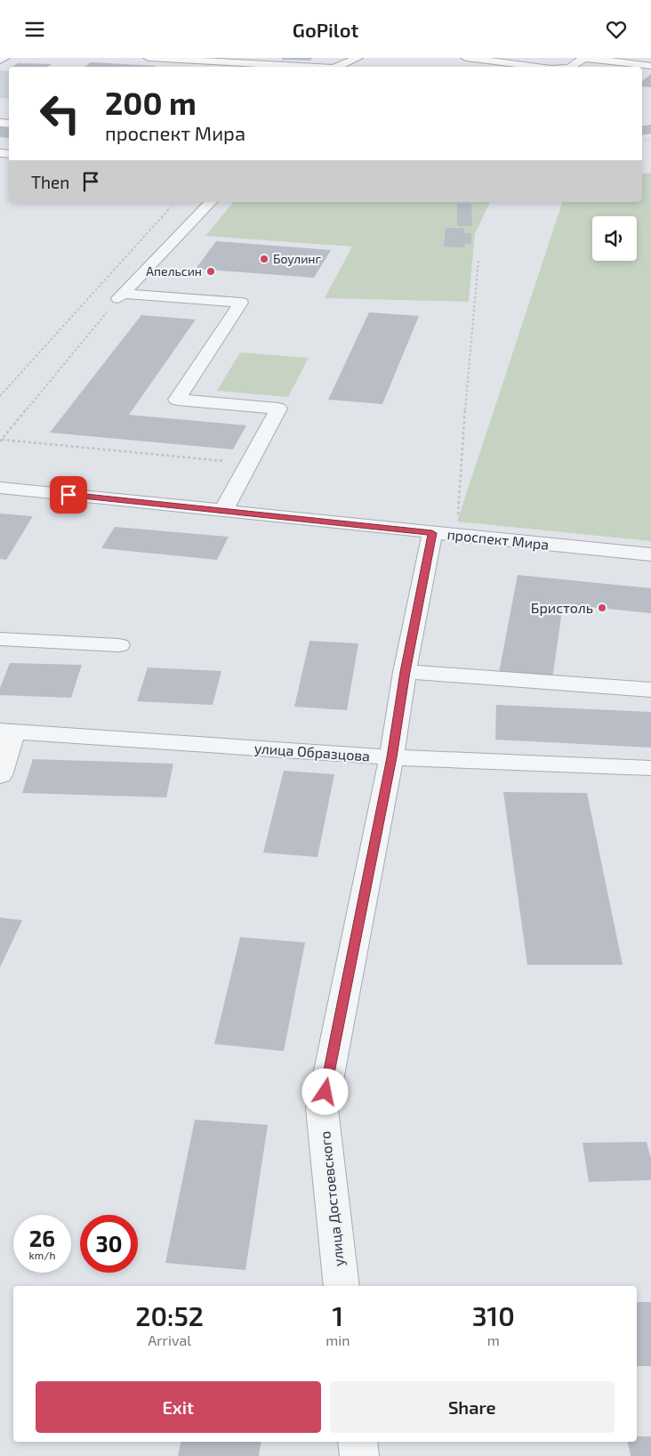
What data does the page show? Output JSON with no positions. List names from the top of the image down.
{
  "streets": {
    "street": ["проспект Мира", "улица Образцова", "улица Достоевского"]
  },
  "crossings": [
    ["проспект Мира", "улица Достоевского"],
    ["улица Образцова", "улица Достоевского"]
  ],
  "places": ["Боулинг", "Апельсин", "Бристоль"],
  "page": {
    "header": "GoPilot",
    "turn": ["200 m", "проспект Мира"],
    "then": "Then",
    "speed": "26 km/h",
    "limit": "30",
    "eta": [
      "20:52",
      "Arrival",
      "1",
      "min",
      "310",
      "m"
    ],
    "buttons": ["Exit", "Share"]
  }
}
